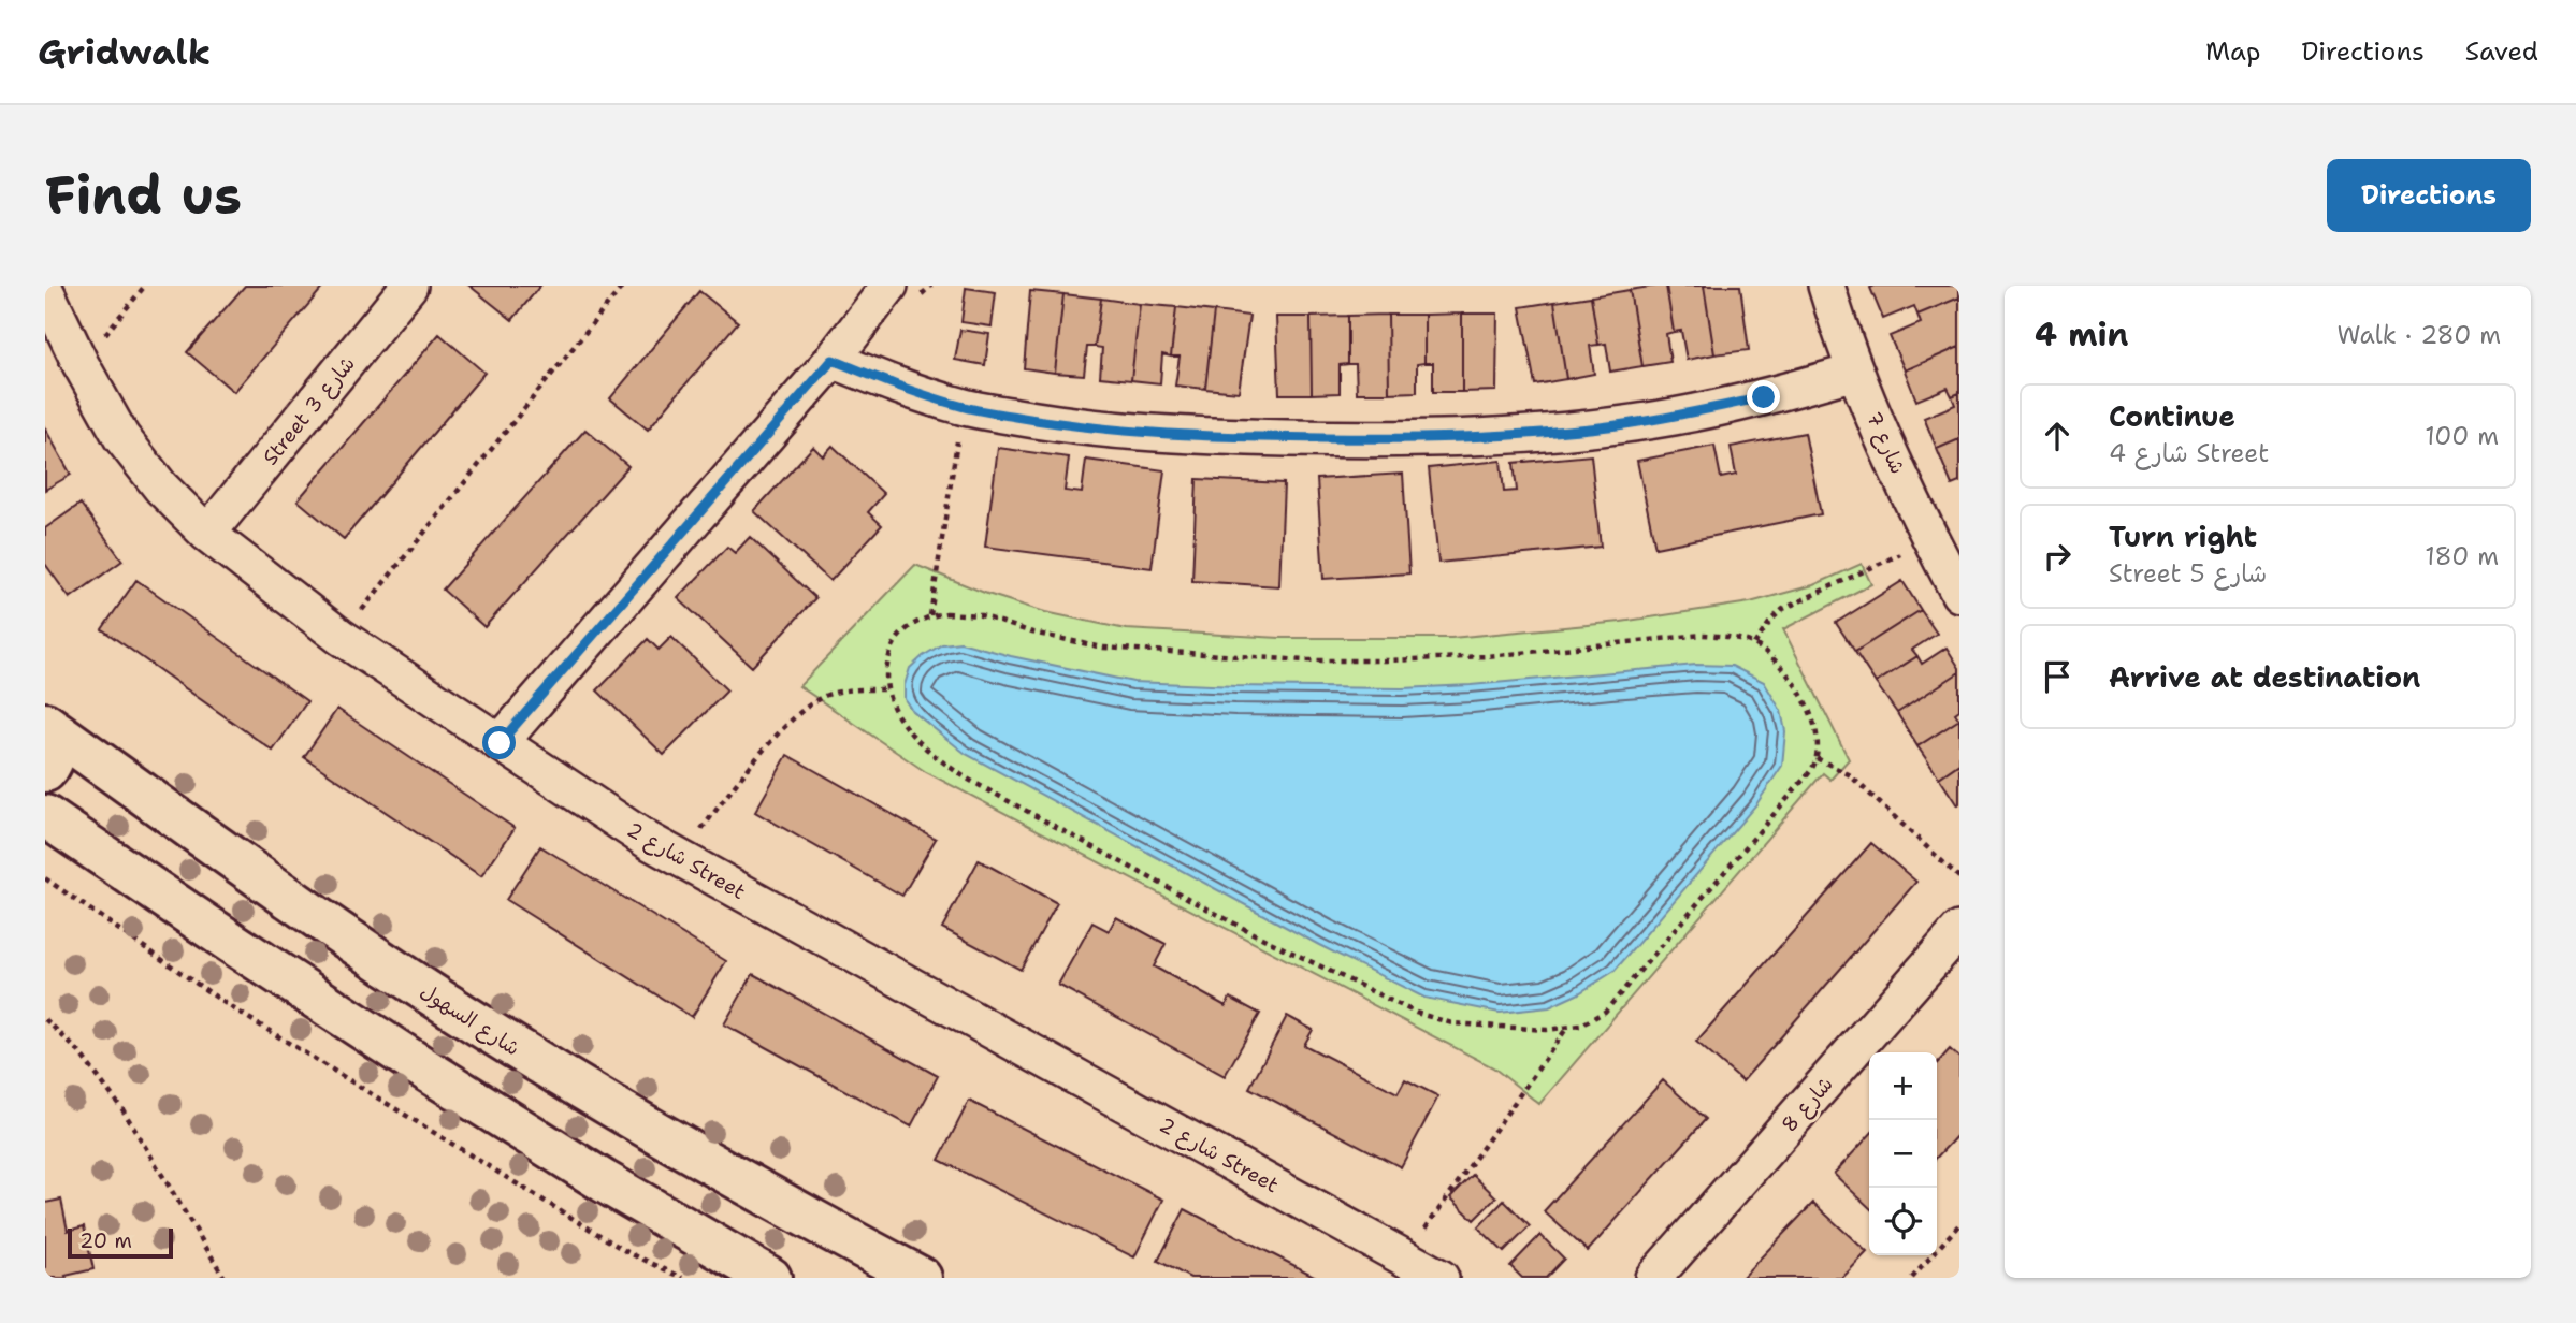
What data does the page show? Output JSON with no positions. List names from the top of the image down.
{
  "streets": {
    "main road": ["شارع السهول"],
    "street": [
      "Street شارع 3",
      "شارع 7",
      "شارع 2 Street",
      "شارع 8"
    ]
  },
  "crossings": [
    ["Street شارع 3", "شارع 2 Street"]
  ],
  "scale_bar": "20 m",
  "page": {
    "header": "Gridwalk",
    "nav": ["Map", "Directions", "Saved"],
    "buttons": "Directions",
    "title": "Find us",
    "heading": ["4 min", "Walk · 280 m"],
    "list": [
      ["Continue", "شارع 4 Street", "100 m"],
      ["Turn right", "Street شارع 5", "180 m"],
      "Arrive at destination"
    ],
    "map_buttons": ["+", "−"],
    "scale": "20 m"
  }
}
